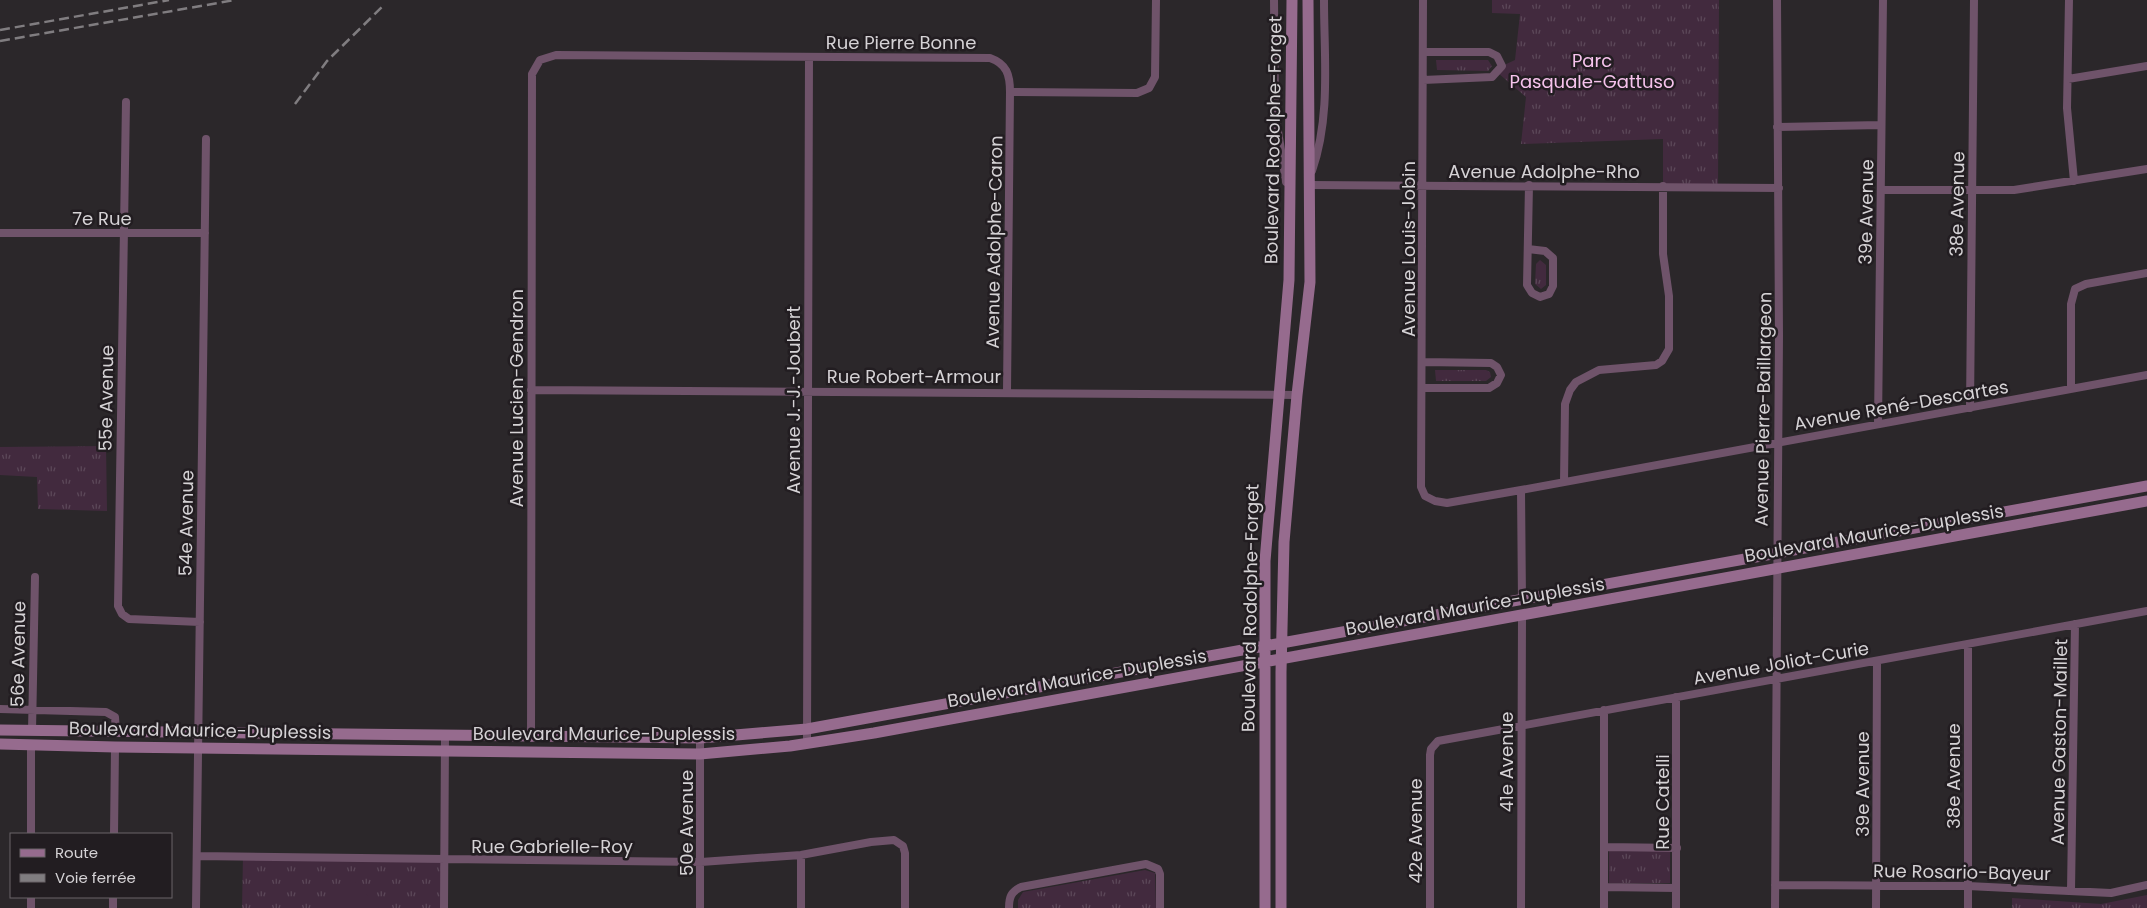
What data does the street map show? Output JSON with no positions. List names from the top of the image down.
{
  "streets": {
    "street": [
      "Rue Pierre Bonne",
      "Boulevard Rodolphe-Forget",
      "Avenue Adolphe-Rho",
      "38e Avenue",
      "39e Avenue",
      "7e Rue",
      "Avenue Adolphe-Caron",
      "Avenue Louis-Jobin",
      "Rue Robert-Armour",
      "55e Avenue",
      "Avenue Lucien-Gendron",
      "Avenue J.-J.-Joubert",
      "Avenue René-Descartes",
      "Avenue Pierre-Baillargeon",
      "54e Avenue",
      "Boulevard Maurice-Duplessis",
      "56e Avenue",
      "Avenue Joliot-Curie",
      "Avenue Gaston-Maillet",
      "41e Avenue",
      "Rue Catelli",
      "50e Avenue",
      "42e Avenue",
      "Rue Gabrielle-Roy",
      "Rue Rosario-Bayeur"
    ]
  },
  "crossings": [
    ["Rue Pierre Bonne", "Avenue Adolphe-Caron"],
    ["Rue Pierre Bonne", "Avenue Lucien-Gendron"],
    ["Rue Pierre Bonne", "Avenue J.-J.-Joubert"],
    ["Boulevard Rodolphe-Forget", "Avenue Adolphe-Rho"],
    ["Boulevard Rodolphe-Forget", "Rue Robert-Armour"],
    ["Boulevard Rodolphe-Forget", "Boulevard Maurice-Duplessis"],
    ["Avenue Adolphe-Rho", "Avenue Louis-Jobin"],
    ["Avenue Adolphe-Rho", "Avenue Pierre-Baillargeon"],
    ["38e Avenue", "Avenue René-Descartes"],
    ["38e Avenue", "Avenue Joliot-Curie"],
    ["38e Avenue", "Rue Rosario-Bayeur"],
    ["39e Avenue", "Avenue René-Descartes"],
    ["39e Avenue", "Avenue Joliot-Curie"],
    ["39e Avenue", "Rue Rosario-Bayeur"],
    ["7e Rue", "55e Avenue"],
    ["7e Rue", "54e Avenue"],
    ["Avenue Adolphe-Caron", "Rue Robert-Armour"],
    ["Avenue Louis-Jobin", "Avenue René-Descartes"],
    ["Rue Robert-Armour", "Avenue Lucien-Gendron"],
    ["Rue Robert-Armour", "Avenue J.-J.-Joubert"],
    ["55e Avenue", "54e Avenue"],
    ["Avenue Lucien-Gendron", "Boulevard Maurice-Duplessis"],
    ["Avenue J.-J.-Joubert", "Boulevard Maurice-Duplessis"],
    ["Avenue René-Descartes", "Avenue Pierre-Baillargeon"],
    ["Avenue Pierre-Baillargeon", "Boulevard Maurice-Duplessis"],
    ["Avenue Pierre-Baillargeon", "Avenue Joliot-Curie"],
    ["Avenue Pierre-Baillargeon", "Rue Rosario-Bayeur"],
    ["54e Avenue", "Boulevard Maurice-Duplessis"],
    ["54e Avenue", "Rue Gabrielle-Roy"],
    ["Boulevard Maurice-Duplessis", "56e Avenue"],
    ["Boulevard Maurice-Duplessis", "41e Avenue"],
    ["Boulevard Maurice-Duplessis", "50e Avenue"],
    ["Avenue Joliot-Curie", "Avenue Gaston-Maillet"],
    ["Avenue Joliot-Curie", "41e Avenue"],
    ["Avenue Joliot-Curie", "Rue Catelli"],
    ["Avenue Joliot-Curie", "42e Avenue"],
    ["Avenue Gaston-Maillet", "Rue Rosario-Bayeur"],
    ["50e Avenue", "Rue Gabrielle-Roy"]
  ],
  "parks": ["Parc Pasquale-Gattuso"],
  "legend": ["Route", "Voie ferrée"]
}
